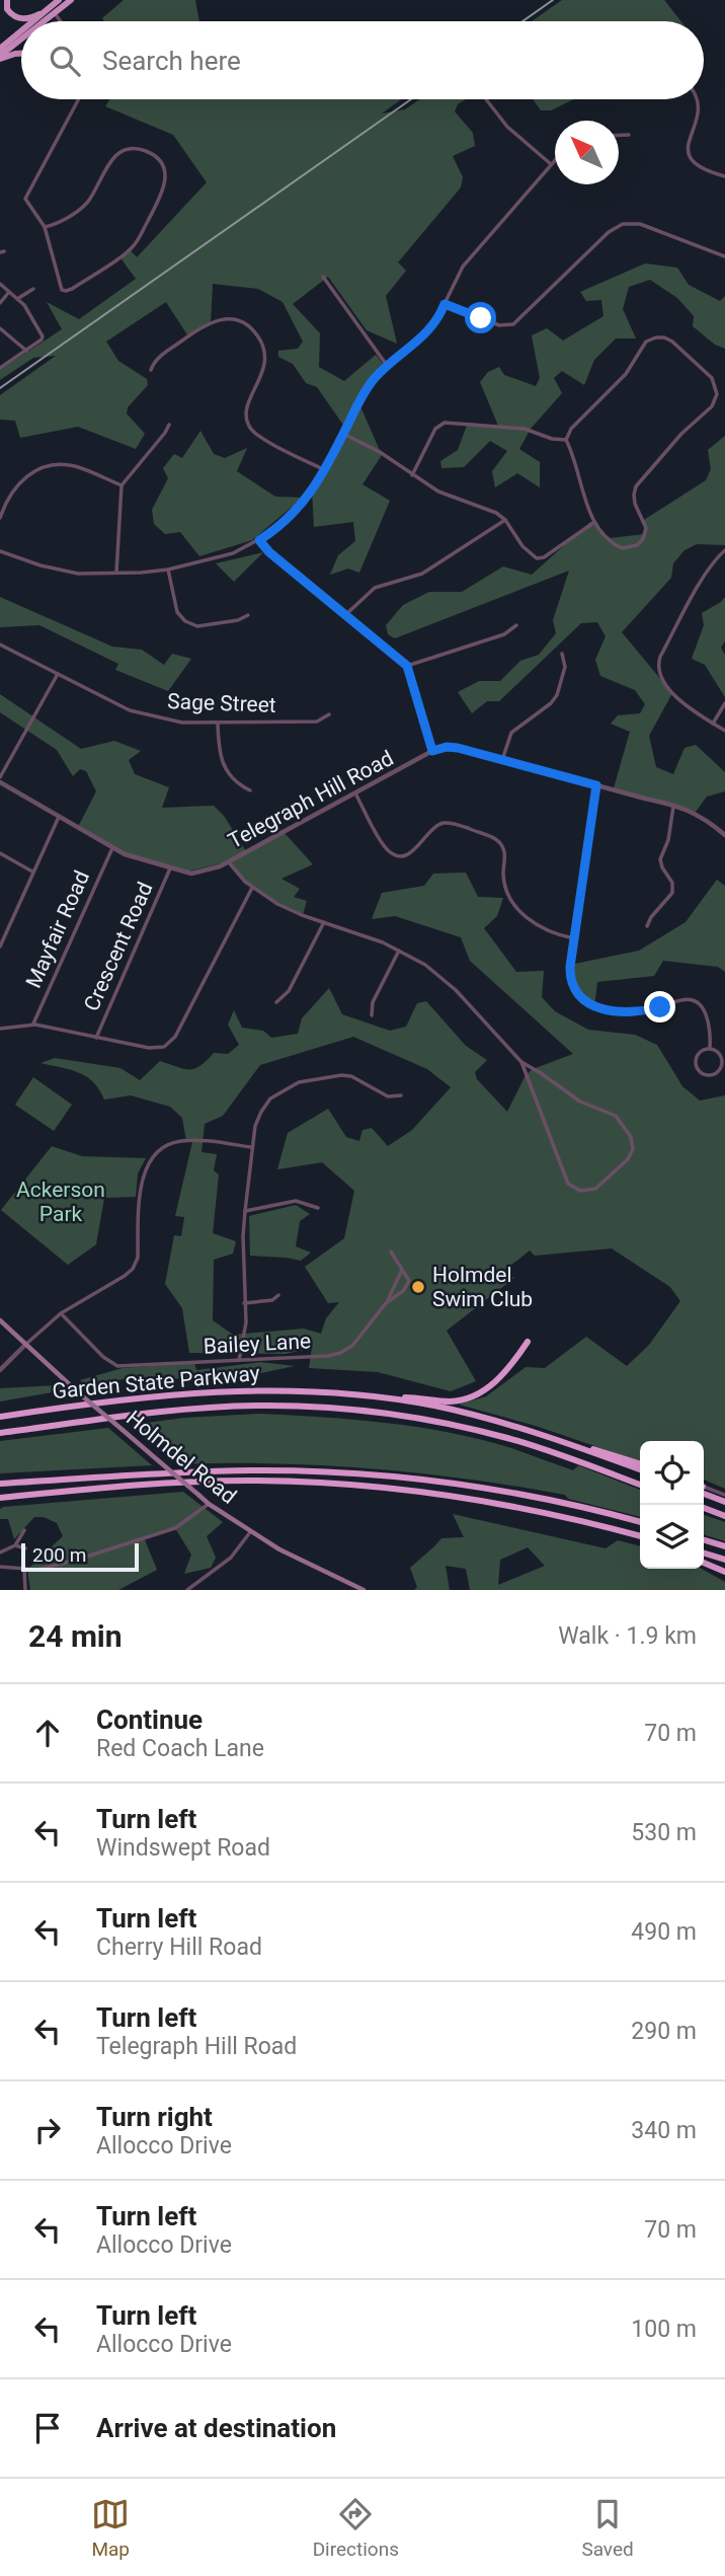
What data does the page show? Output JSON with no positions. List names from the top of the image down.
{
  "streets": {
    "highway": ["Garden State Parkway"],
    "main road": ["Holmdel Road"],
    "street": [
      "Sage Street",
      "Telegraph Hill Road",
      "Mayfair Road",
      "Crescent Road",
      "Bailey Lane"
    ]
  },
  "crossings": [
    ["Telegraph Hill Road", "Mayfair Road"],
    ["Telegraph Hill Road", "Crescent Road"]
  ],
  "parks": ["Ackerson Park"],
  "places": ["Holmdel Swim Club"],
  "scale_bar": "200 m",
  "north": "top left",
  "page": {
    "search": "Search here",
    "scale": "200 m",
    "heading": ["24 min", "Walk · 1.9 km"],
    "list": [
      ["Continue", "Red Coach Lane", "70 m"],
      ["Turn left", "Windswept Road", "530 m"],
      ["Turn left", "Cherry Hill Road", "490 m"],
      ["Turn left", "Telegraph Hill Road", "290 m"],
      ["Turn right", "Allocco Drive", "340 m"],
      ["Turn left", "Allocco Drive", "70 m"],
      ["Turn left", "Allocco Drive", "100 m"],
      "Arrive at destination"
    ],
    "nav": ["Map", "Directions", "Saved"]
  }
}
